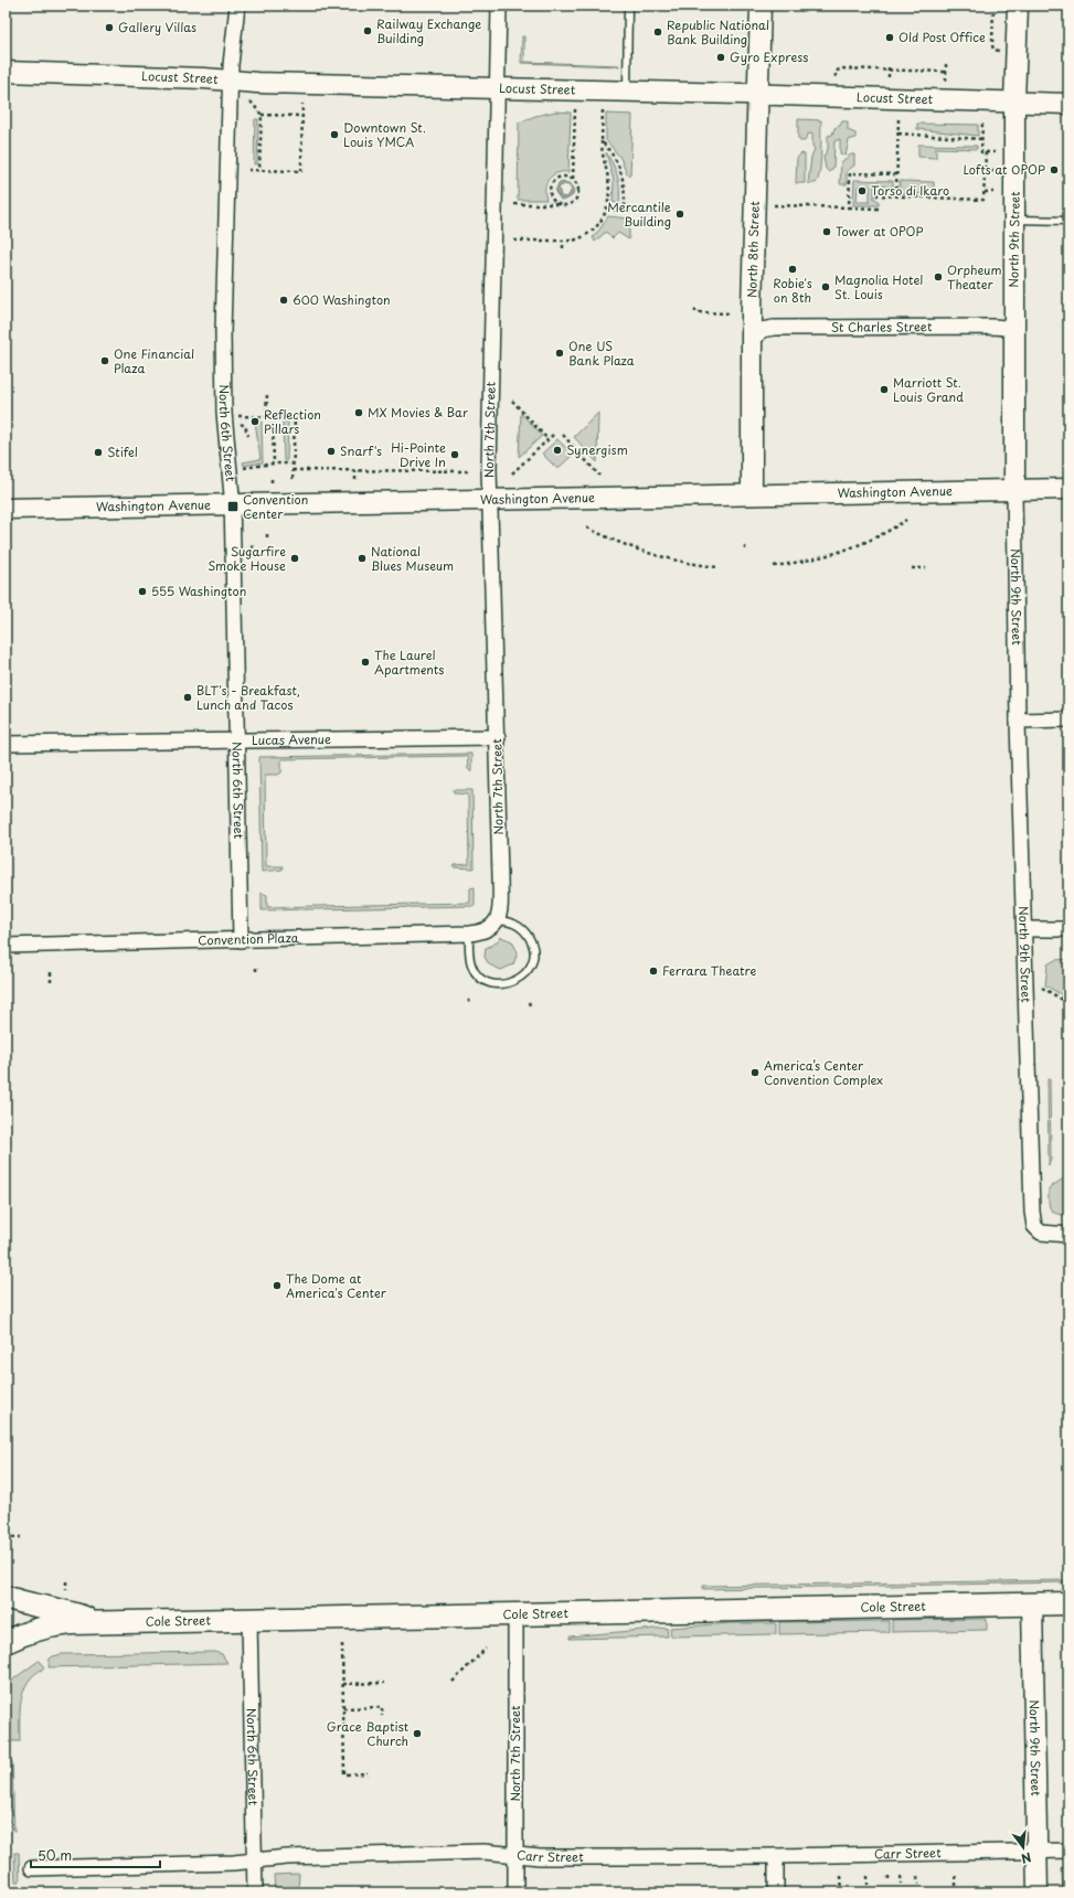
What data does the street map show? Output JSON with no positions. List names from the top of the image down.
{
  "streets": {
    "main road": ["Cole Street"],
    "street": [
      "Locust Street",
      "North 9th Street",
      "North 8th Street",
      "St Charles Street",
      "North 7th Street",
      "North 6th Street",
      "Washington Avenue",
      "Lucas Avenue",
      "Convention Plaza",
      "Carr Street"
    ]
  },
  "crossings": [
    ["Locust Street", "North 9th Street"],
    ["Locust Street", "North 8th Street"],
    ["Locust Street", "North 7th Street"],
    ["Locust Street", "North 6th Street"],
    ["North 9th Street", "St Charles Street"],
    ["North 9th Street", "Washington Avenue"],
    ["North 9th Street", "Cole Street"],
    ["North 9th Street", "Carr Street"],
    ["North 8th Street", "St Charles Street"],
    ["North 8th Street", "Washington Avenue"],
    ["North 7th Street", "Washington Avenue"],
    ["North 7th Street", "Lucas Avenue"],
    ["North 7th Street", "Convention Plaza"],
    ["North 7th Street", "Cole Street"],
    ["North 7th Street", "Carr Street"],
    ["North 6th Street", "Washington Avenue"],
    ["North 6th Street", "Lucas Avenue"],
    ["North 6th Street", "Convention Plaza"],
    ["North 6th Street", "Cole Street"],
    ["North 6th Street", "Carr Street"]
  ],
  "places": {
    "other": [
      "Gallery Villas",
      "Railway Exchange Building",
      "Republic National Bank Building",
      "Old Post Office",
      "Gyro Express",
      "Downtown St. Louis YMCA",
      "Lofts at OPOP",
      "Torso di Ikaro",
      "Mercantile Building",
      "Tower at OPOP",
      "Robie's on 8th",
      "Orpheum Theater",
      "Magnolia Hotel St. Louis",
      "600 Washington",
      "One US Bank Plaza",
      "One Financial Plaza",
      "Marriott St. Louis Grand",
      "MX Movies & Bar",
      "Reflection Pillars",
      "Synergism",
      "Snarf's",
      "Stifel",
      "Hi-Pointe Drive In",
      "Sugarfire Smoke House",
      "National Blues Museum",
      "555 Washington",
      "The Laurel Apartments",
      "BLT's - Breakfast, Lunch and Tacos",
      "Ferrara Theatre",
      "America’s Center Convention Complex",
      "The Dome at America's Center",
      "Grace Baptist Church"
    ],
    "transit": ["Convention Center"]
  },
  "scale_bar": "50 m",
  "north": "bottom"
}
